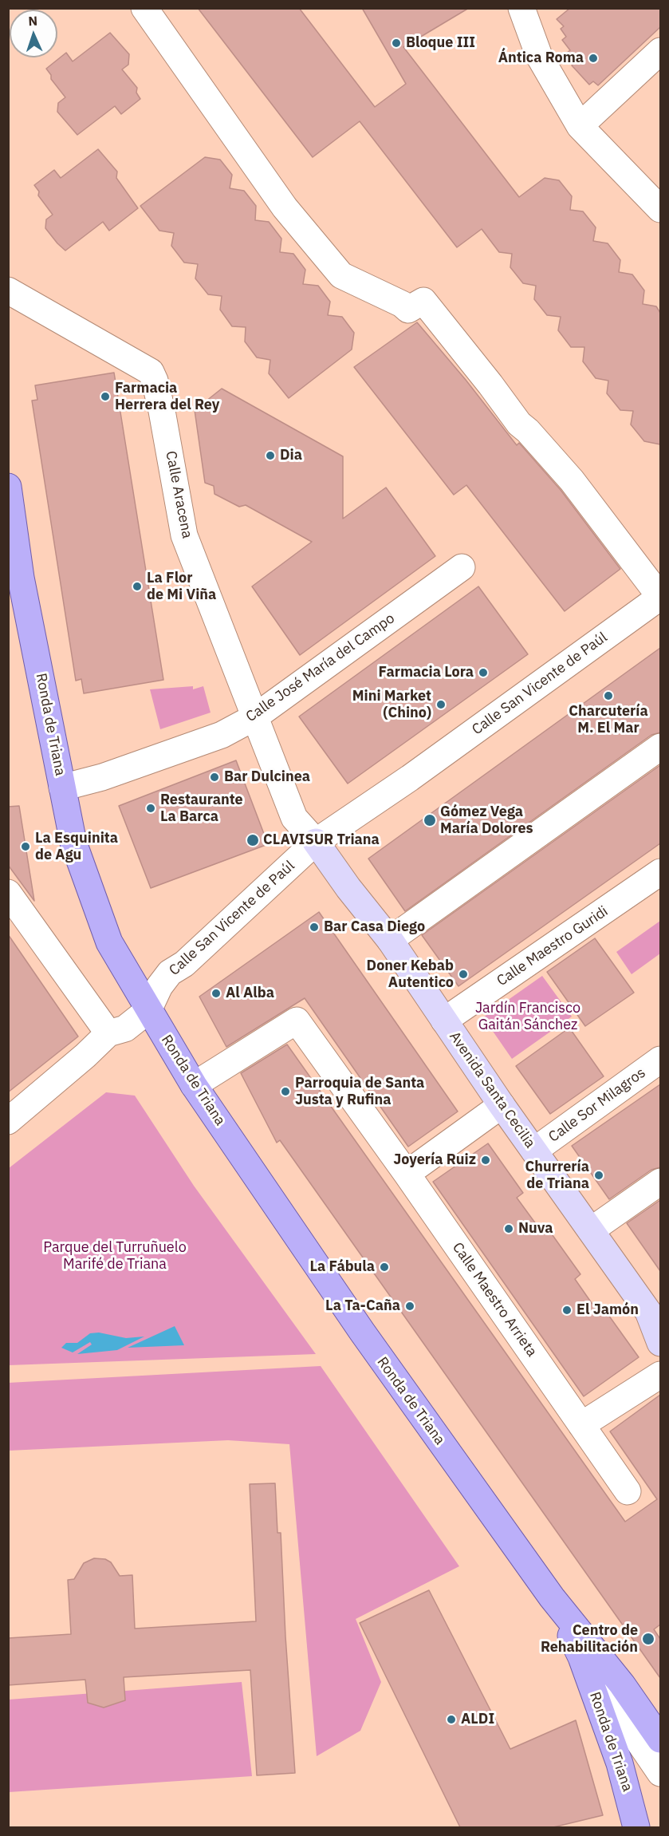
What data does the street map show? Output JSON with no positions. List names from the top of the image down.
{
  "streets": {
    "main road": ["Ronda de Triana"],
    "street": [
      "Calle Aracena",
      "Calle José María del Campo",
      "Calle San Vicente de Paúl",
      "Calle Maestro Guridi",
      "Avenida Santa Cecilia",
      "Calle Sor Milagros",
      "Calle Maestro Arrieta"
    ]
  },
  "crossings": [
    ["Calle Aracena", "Calle José María del Campo"],
    ["Calle Aracena", "Calle San Vicente de Paúl"],
    ["Calle Aracena", "Avenida Santa Cecilia"],
    ["Calle José María del Campo", "Ronda de Triana"],
    ["Calle San Vicente de Paúl", "Ronda de Triana"],
    ["Calle San Vicente de Paúl", "Avenida Santa Cecilia"],
    ["Ronda de Triana", "Calle Maestro Arrieta"],
    ["Calle Maestro Guridi", "Avenida Santa Cecilia"],
    ["Avenida Santa Cecilia", "Calle Sor Milagros"]
  ],
  "parks": ["Jardín Francisco Gaitán Sánchez", "Parque del Turruñuelo Marifé de Triana"],
  "places": [
    "Bloque III",
    "Ántica Roma",
    "Farmacia Herrera del Rey",
    "Dia",
    "La Flor de Mi Viña",
    "Farmacia Lora",
    "Charcutería M. El Mar",
    "Mini Market (Chino)",
    "Bar Dulcinea",
    "Restaurante La Barca",
    "Gómez Vega María Dolores",
    "CLAVISUR Triana",
    "La Esquinita de Agu",
    "Bar Casa Diego",
    "Doner Kebab Autentico",
    "Al Alba",
    "Parroquia de Santa Justa y Rufina",
    "Joyería Ruiz",
    "Churrería de Triana",
    "Nuva",
    "La Fábula",
    "La Ta-Caña",
    "El Jamón",
    "Centro de Rehabilitación",
    "ALDI"
  ],
  "north": "top"
}
